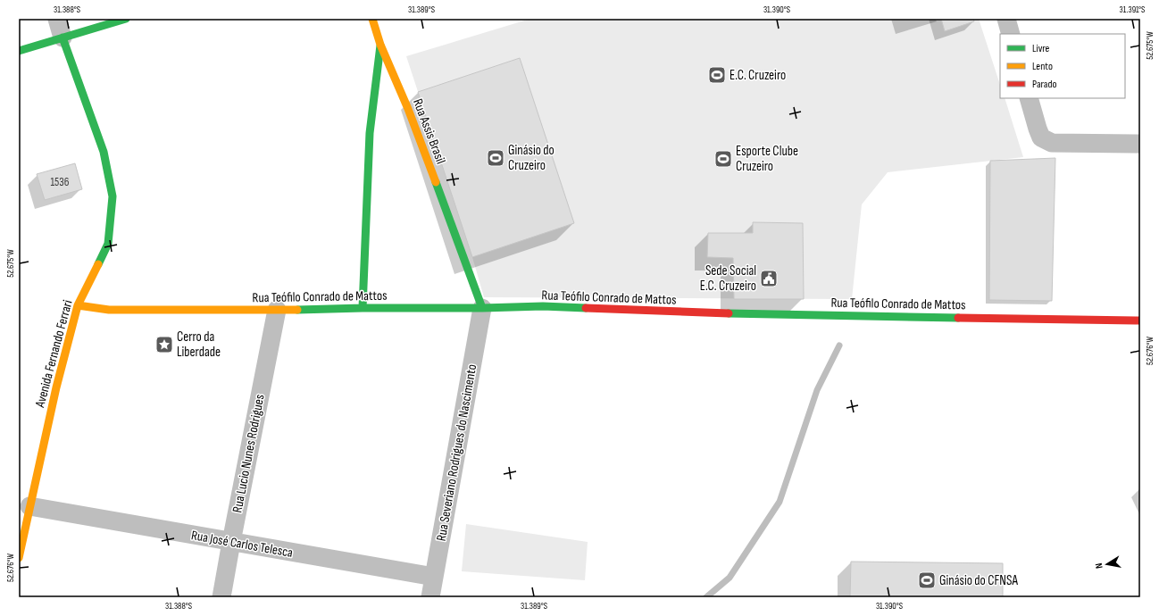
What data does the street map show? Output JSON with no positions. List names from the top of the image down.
{
  "streets": {
    "street": [
      "Rua Assis Brasil",
      "Rua Teófilo Conrado de Mattos",
      "Avenida Fernando Ferrari",
      "Rua Severiano Rodrigues do Nascimento",
      "Rua Lucio Nunes Rodrigues",
      "Rua José Carlos Telesca"
    ]
  },
  "crossings": [
    ["Rua Assis Brasil", "Rua Teófilo Conrado de Mattos"],
    ["Rua Assis Brasil", "Rua Severiano Rodrigues do Nascimento"],
    ["Rua Teófilo Conrado de Mattos", "Avenida Fernando Ferrari"],
    ["Rua Teófilo Conrado de Mattos", "Rua Severiano Rodrigues do Nascimento"],
    ["Rua Teófilo Conrado de Mattos", "Rua Lucio Nunes Rodrigues"],
    ["Avenida Fernando Ferrari", "Rua José Carlos Telesca"],
    ["Rua Severiano Rodrigues do Nascimento", "Rua José Carlos Telesca"],
    ["Rua Lucio Nunes Rodrigues", "Rua José Carlos Telesca"]
  ],
  "places": {
    "sports": [
      "E.C. Cruzeiro",
      "Ginásio do Cruzeiro",
      "Esporte Clube Cruzeiro",
      "Ginásio do CFNSA"
    ],
    "public building": ["Sede Social E.C. Cruzeiro"],
    "place": ["Cerro da Liberdade"]
  },
  "house_numbers": ["1536"],
  "legend": ["Livre", "Lento", "Parado"],
  "north": "left",
  "coordinates": [
    "31.388°S",
    "31.389°S",
    "31.390°S",
    "31.391°S",
    "52.675°W",
    "52.676°W"
  ]
}
